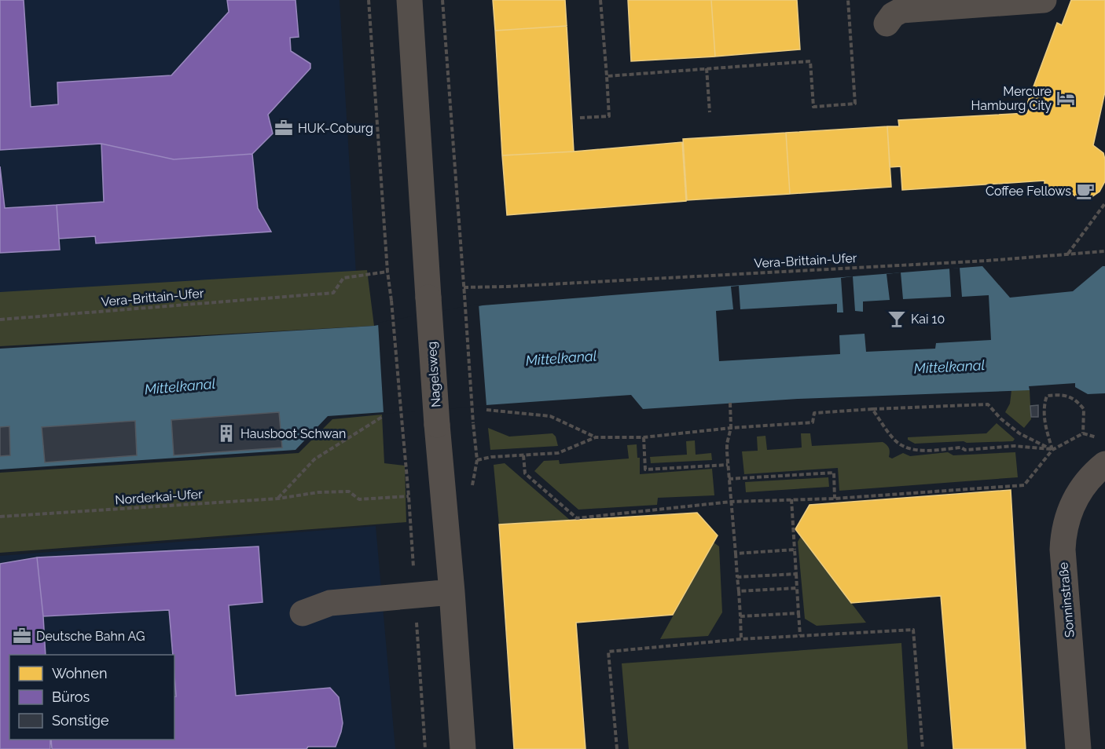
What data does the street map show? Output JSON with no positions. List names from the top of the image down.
{
  "streets": {
    "street": ["Nagelsweg", "Sonninstraße"],
    "path": ["Vera-Brittain-Ufer", "Norderkai-Ufer"]
  },
  "water": ["Mittelkanal"],
  "places": {
    "hotel": ["Mercure Hamburg City"],
    "office": ["HUK-Coburg", "Deutsche Bahn AG"],
    "cafe": ["Coffee Fellows"],
    "bar": ["Kai 10"],
    "building": ["Hausboot Schwan"]
  },
  "legend": ["Wohnen", "Büros", "Sonstige"]
}
